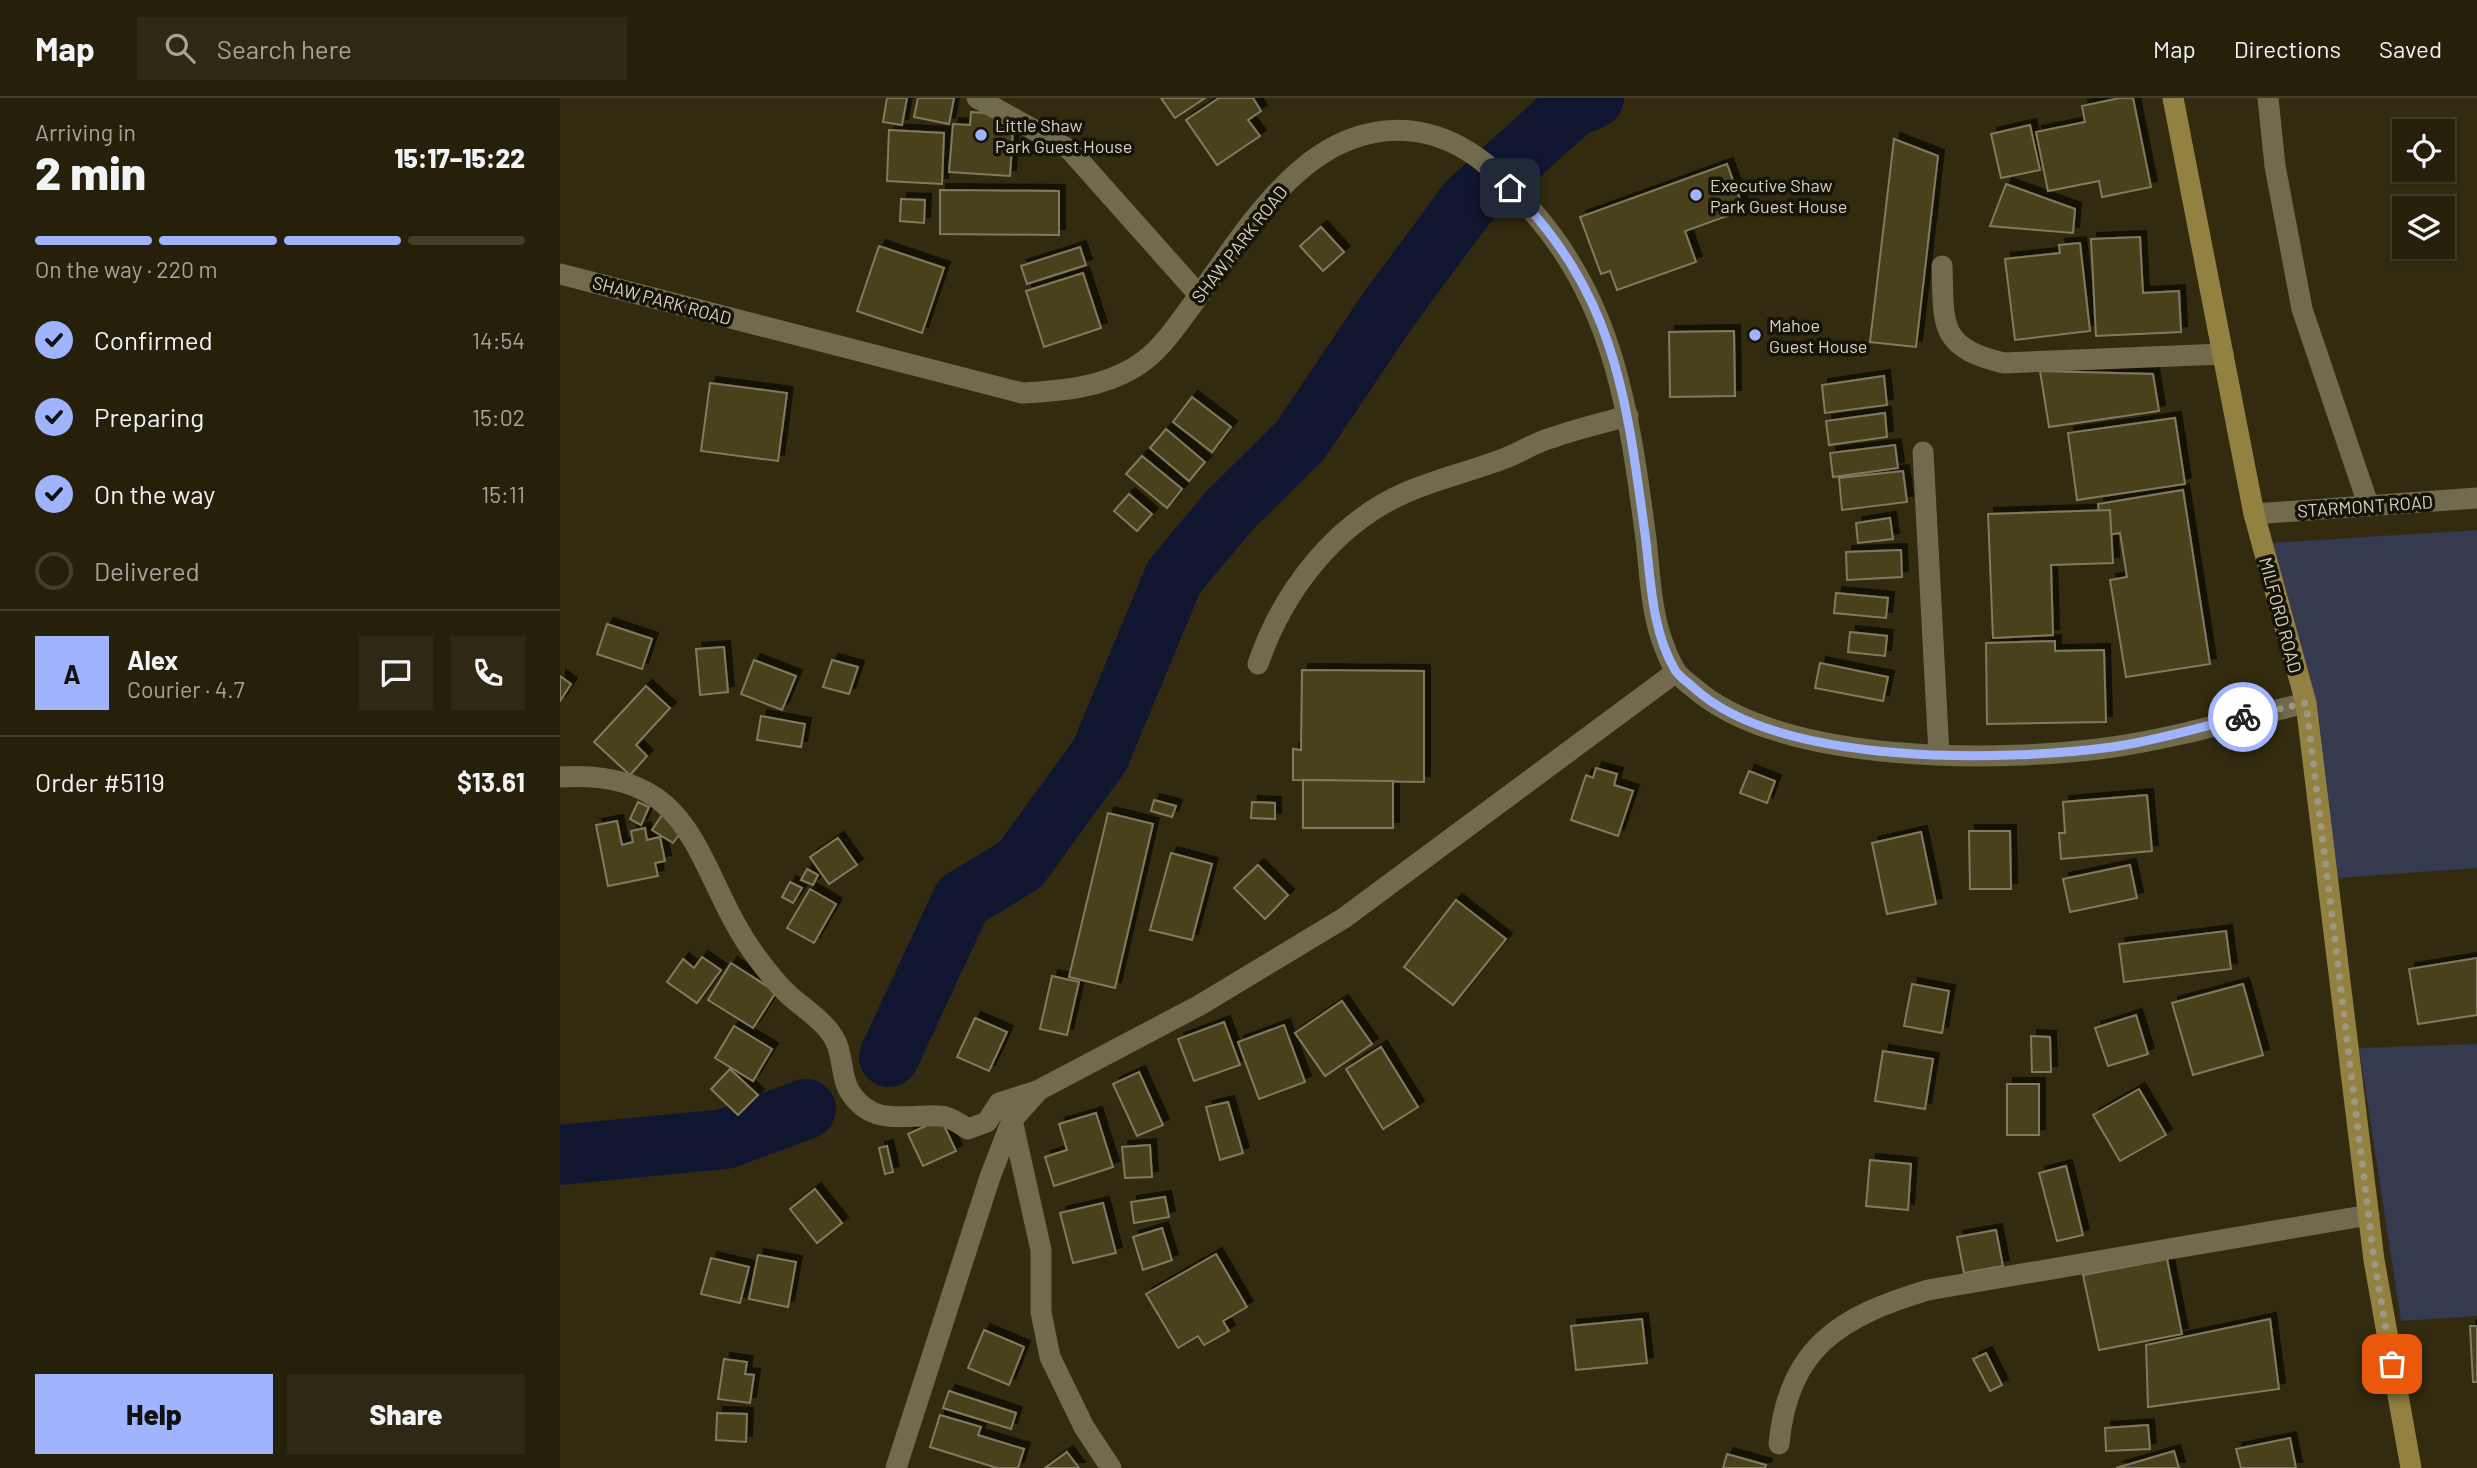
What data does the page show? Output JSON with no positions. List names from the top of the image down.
{
  "streets": {
    "main road": ["MILFORD ROAD"],
    "street": ["SHAW PARK ROAD", "STARMONT ROAD"]
  },
  "crossings": [
    ["SHAW PARK ROAD", "MILFORD ROAD"],
    ["STARMONT ROAD", "MILFORD ROAD"]
  ],
  "places": ["Little Shaw Park Guest House", "Executive Shaw Park Guest House", "Mahoe Guest House"],
  "page": {
    "header": "Map",
    "search": "Search here",
    "nav": ["Map", "Directions", "Saved"],
    "heading": ["2 min", "Arriving in", "15:17–15:22"],
    "panel": [
      "Alex",
      "Courier · 4.7",
      "Order #5119",
      "$13.61"
    ],
    "bar": "On the way · 220 m",
    "list": [
      ["Confirmed", "14:54"],
      ["Preparing", "15:02"],
      ["On the way", "15:11"],
      "Delivered"
    ],
    "round": "A",
    "buttons": ["Help", "Share"]
  }
}
